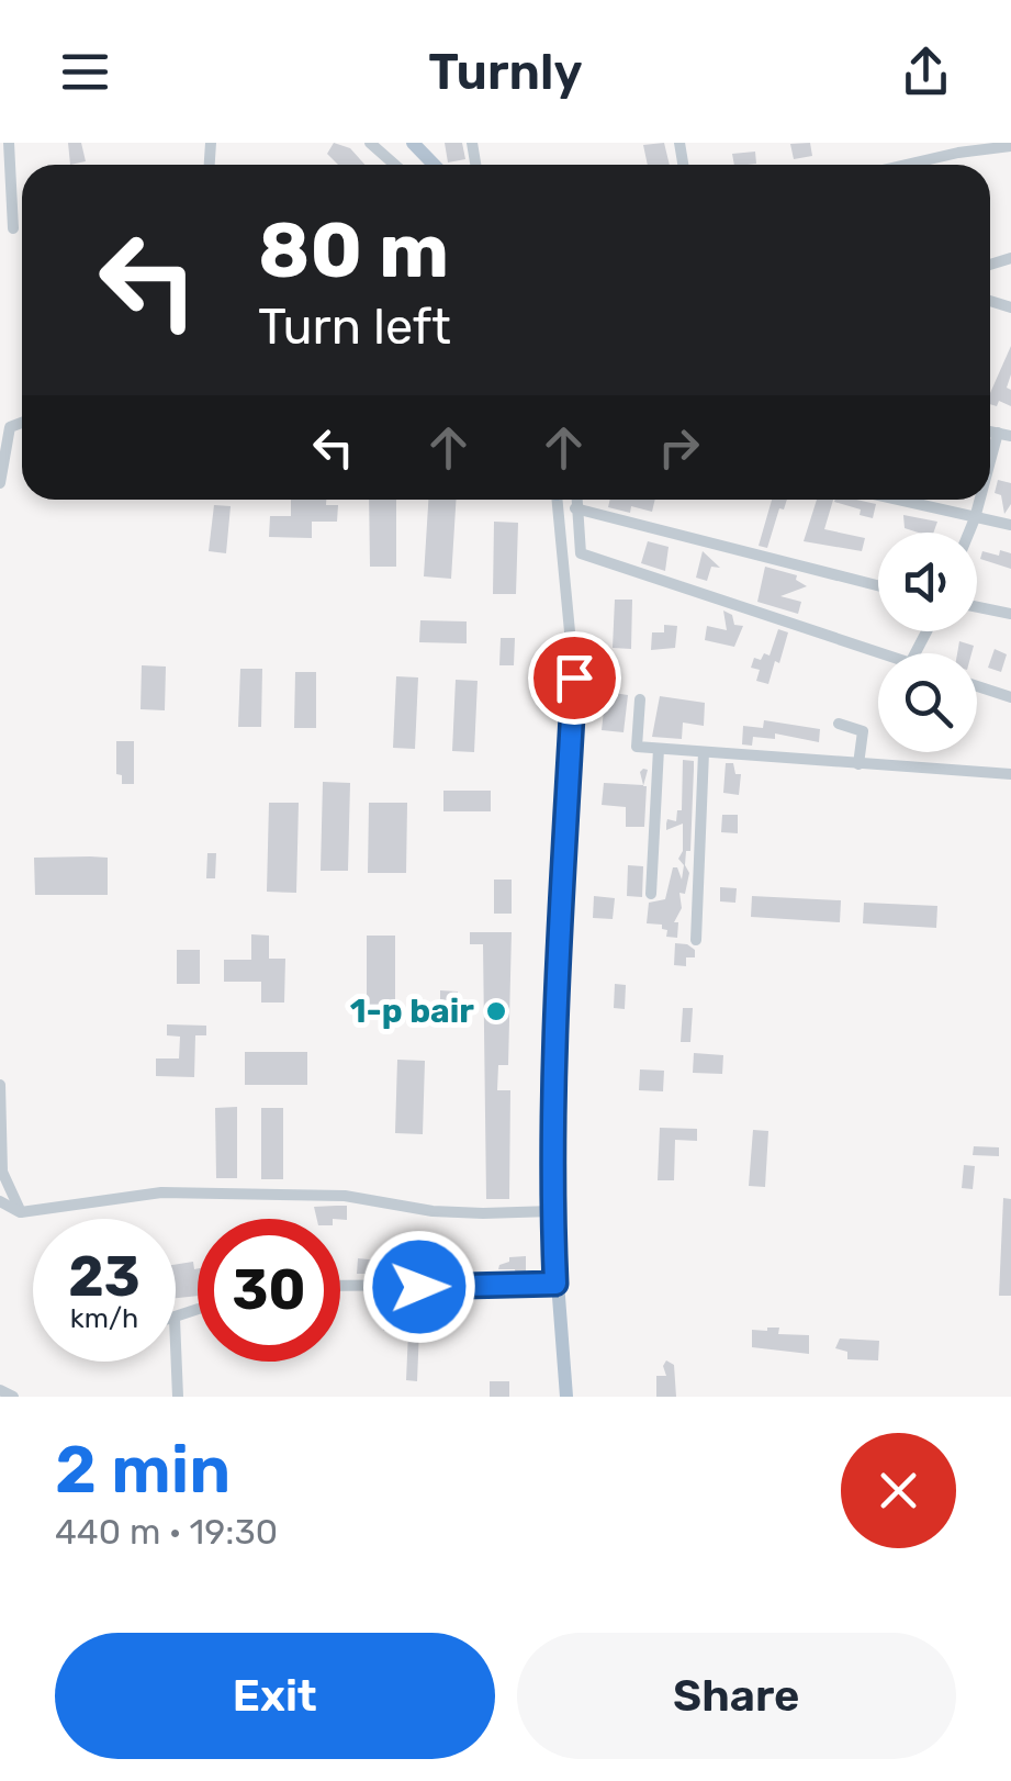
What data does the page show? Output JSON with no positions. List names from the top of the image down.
{
  "places": ["1-p bair"],
  "page": {
    "header": "Turnly",
    "turn": ["80 m", "Turn left"],
    "speed": "23 km/h",
    "limit": "30",
    "heading": ["2 min", "440 m · 19:30"],
    "buttons": ["Exit", "Share"]
  }
}
